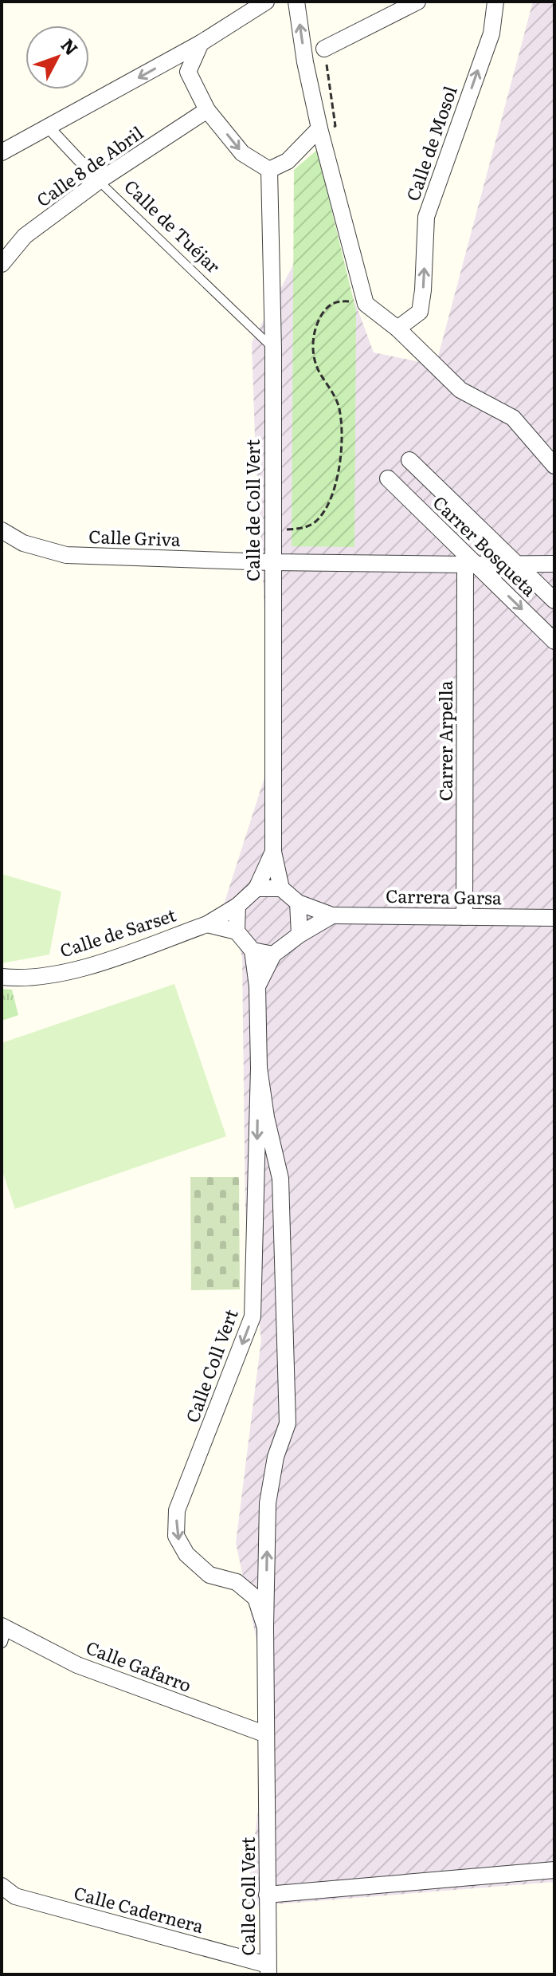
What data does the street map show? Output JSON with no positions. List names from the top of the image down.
{
  "streets": {
    "street": [
      "Calle de Mosol",
      "Calle 8 de Abril",
      "Calle de Tuéjar",
      "Calle de Coll Vert",
      "Calle Griva",
      "Carrer Bosqueta",
      "Carrer Arpella",
      "Carrera Garsa",
      "Calle de Sarset",
      "Calle Coll Vert",
      "Calle Gafarro",
      "Calle Cadernera"
    ]
  },
  "crossings": [
    ["Calle 8 de Abril", "Calle de Tuéjar"],
    ["Calle de Tuéjar", "Calle de Coll Vert"],
    ["Calle de Coll Vert", "Calle Griva"],
    ["Calle de Coll Vert", "Carrera Garsa"],
    ["Calle de Coll Vert", "Calle de Sarset"],
    ["Calle de Coll Vert", "Calle Coll Vert"],
    ["Calle Griva", "Carrer Bosqueta"],
    ["Calle Griva", "Carrer Arpella"],
    ["Carrer Bosqueta", "Carrer Arpella"],
    ["Carrer Arpella", "Carrera Garsa"],
    ["Carrera Garsa", "Calle de Sarset"],
    ["Carrera Garsa", "Calle Coll Vert"],
    ["Calle de Sarset", "Calle Coll Vert"],
    ["Calle Coll Vert", "Calle Gafarro"],
    ["Calle Coll Vert", "Calle Cadernera"]
  ],
  "one_way": ["Calle de Mosol"],
  "north": "top right"
}
